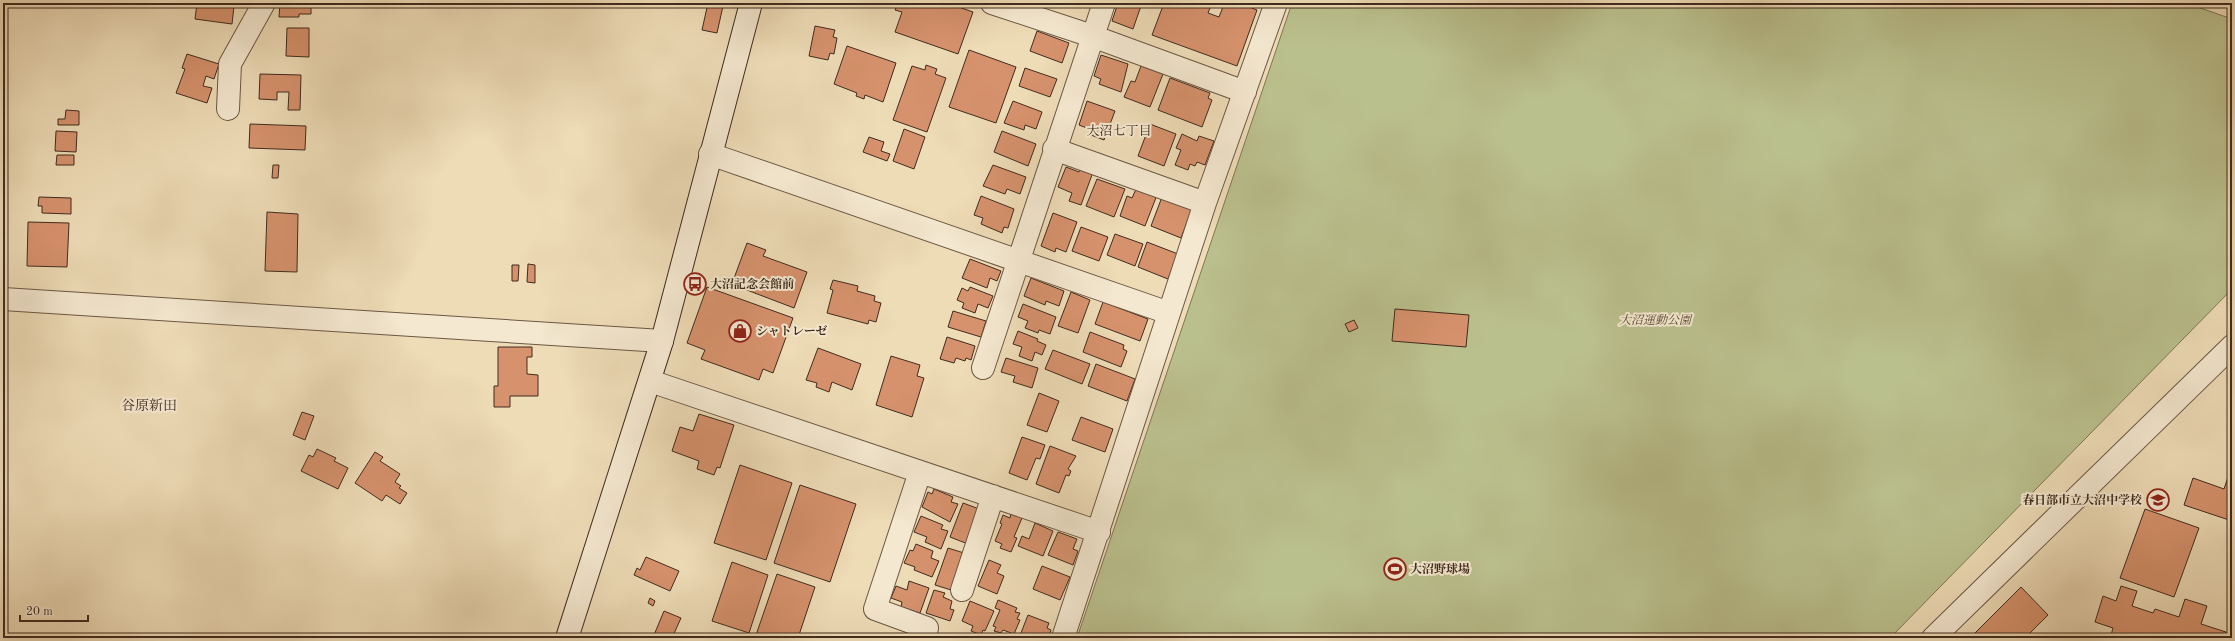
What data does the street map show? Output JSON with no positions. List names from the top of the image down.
{
  "districts": ["大沼七丁目", "谷原新田"],
  "parks": ["大沼運動公園"],
  "places": {
    "bus stop": ["大沼記念会館前"],
    "shop": ["シャトレーゼ"],
    "school or university": ["春日部市立大沼中学校"],
    "sports": ["大沼野球場"]
  },
  "scale_bar": "20 m"
}
